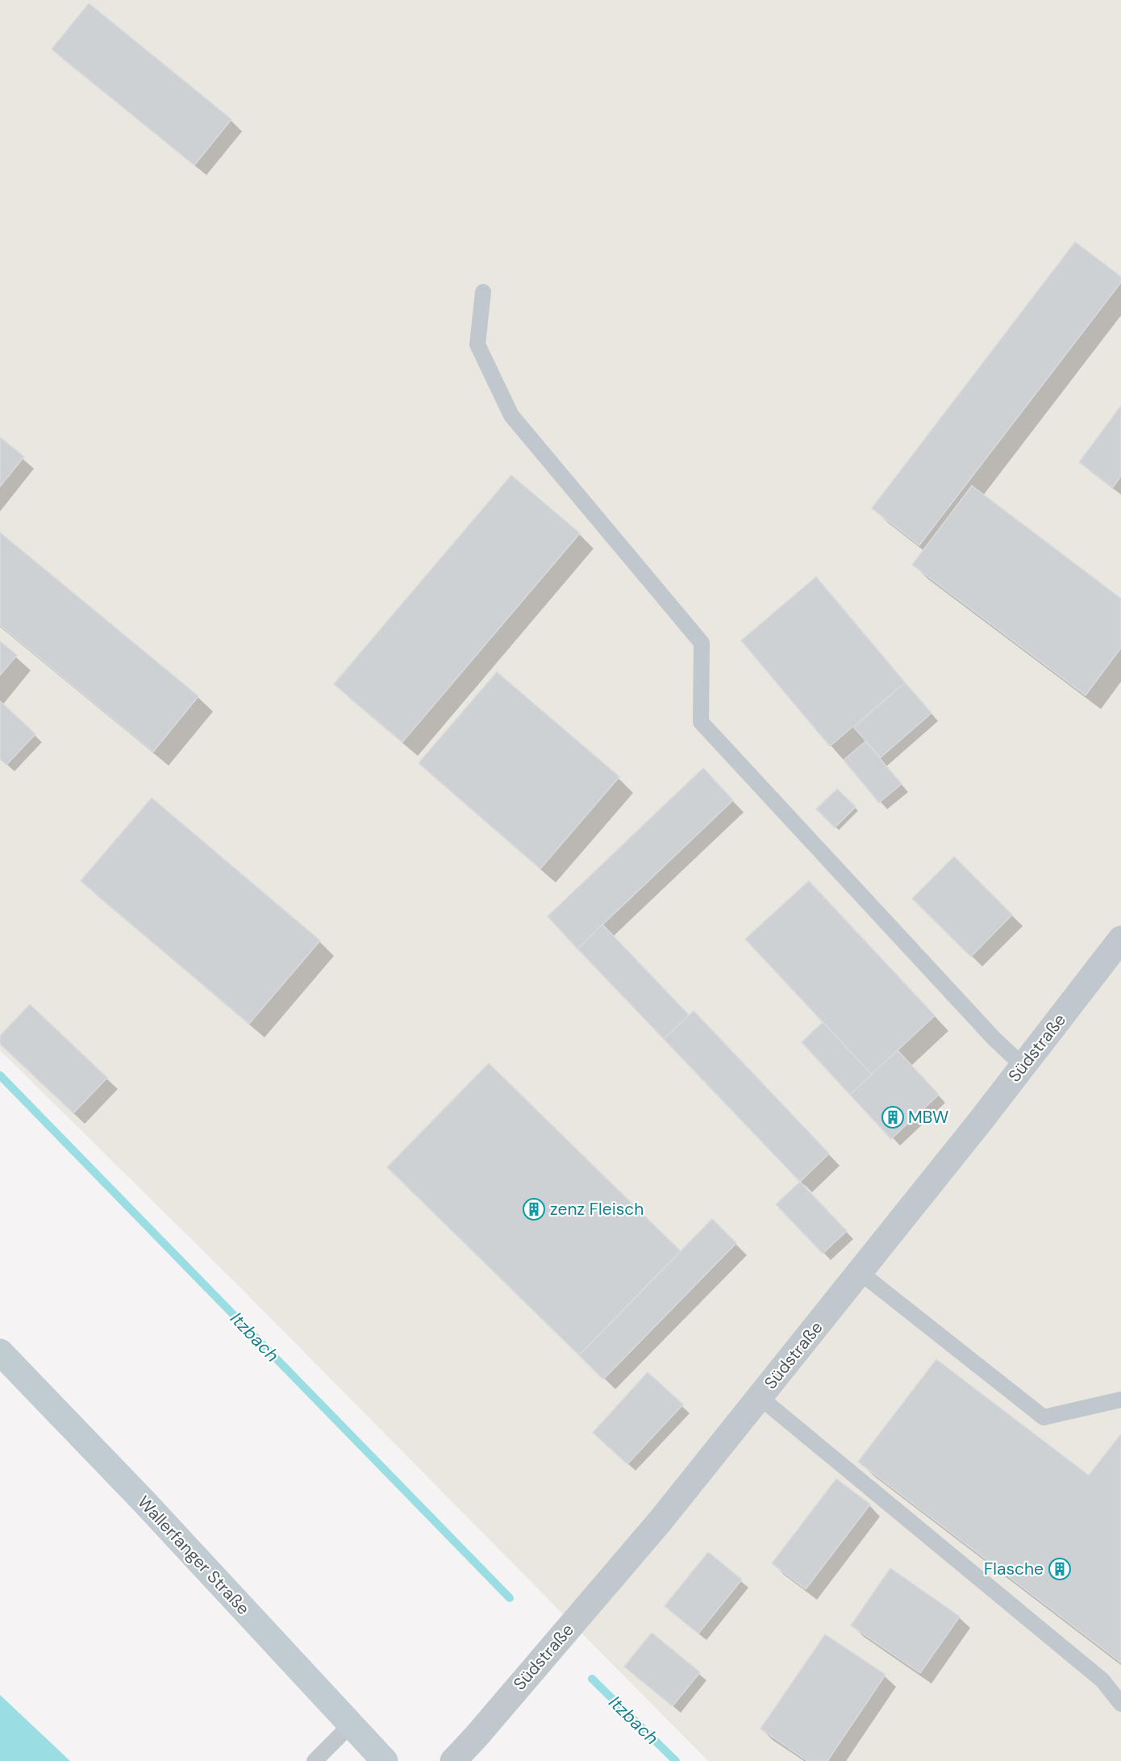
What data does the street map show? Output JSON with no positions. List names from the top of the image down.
{
  "streets": {
    "main road": ["Wallerfanger Straße"],
    "street": ["Südstraße"]
  },
  "water": ["Itzbach"],
  "places": {
    "building": ["MBW", "zenz Fleisch", "Flasche"]
  }
}
